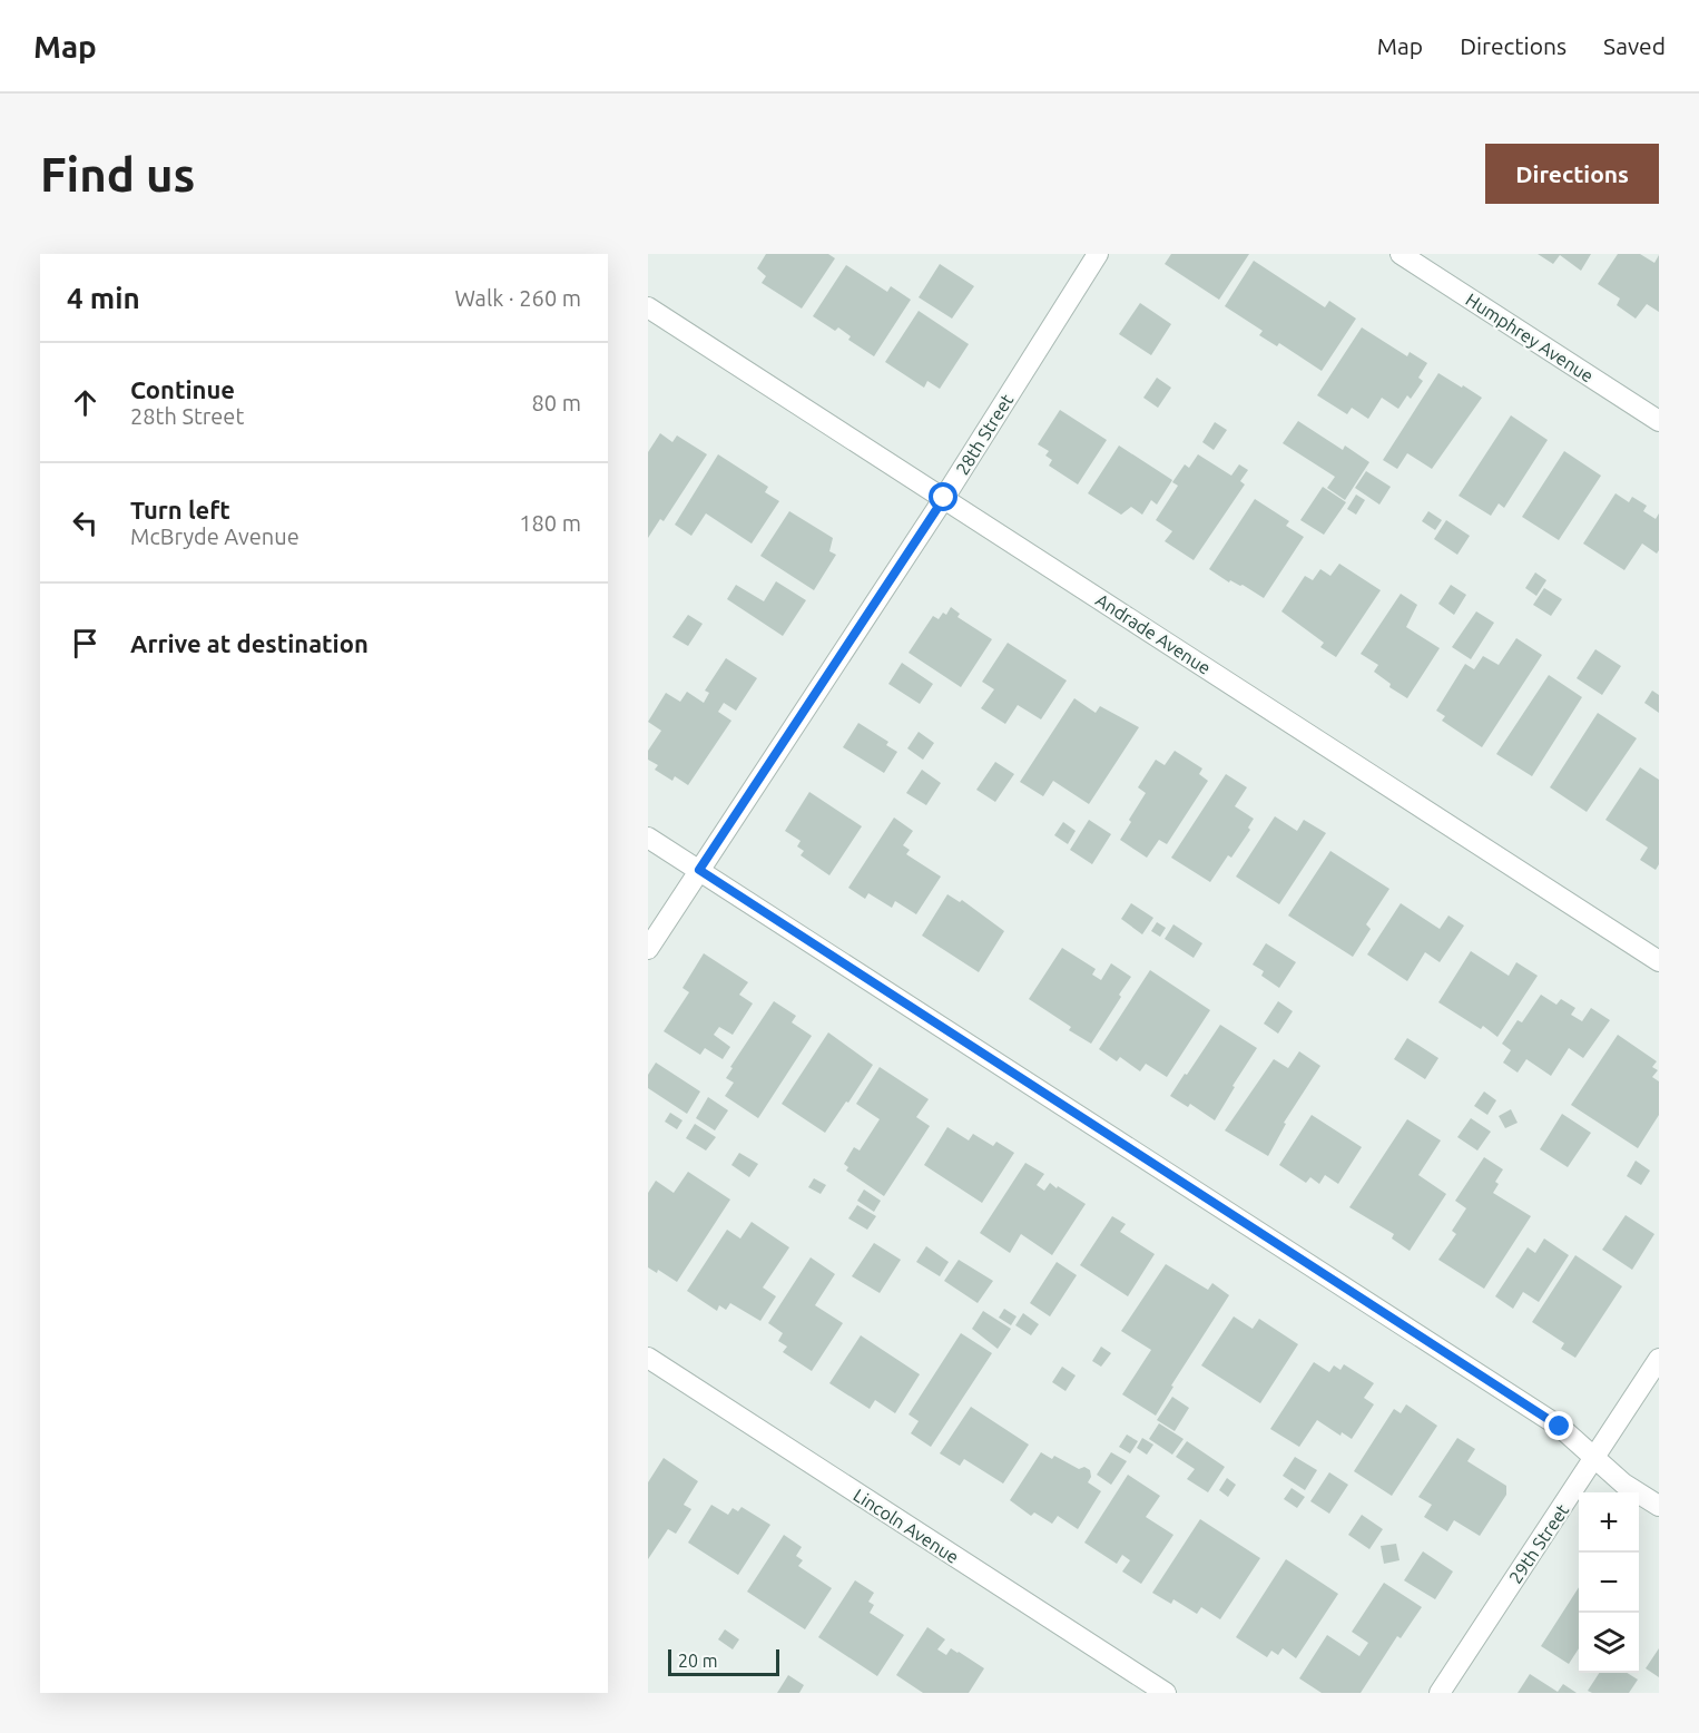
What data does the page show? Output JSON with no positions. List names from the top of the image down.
{
  "streets": {
    "street": [
      "Humphrey Avenue",
      "28th Street",
      "Andrade Avenue",
      "Lincoln Avenue",
      "29th Street"
    ]
  },
  "crossings": [
    ["28th Street", "Andrade Avenue"]
  ],
  "scale_bar": "20 m",
  "page": {
    "header": "Map",
    "nav": ["Map", "Directions", "Saved"],
    "buttons": "Directions",
    "title": "Find us",
    "heading": ["4 min", "Walk · 260 m"],
    "list": [
      ["Continue", "28th Street", "80 m"],
      ["Turn left", "McBryde Avenue", "180 m"],
      "Arrive at destination"
    ],
    "map_buttons": ["+", "−"],
    "scale": "20 m"
  }
}
